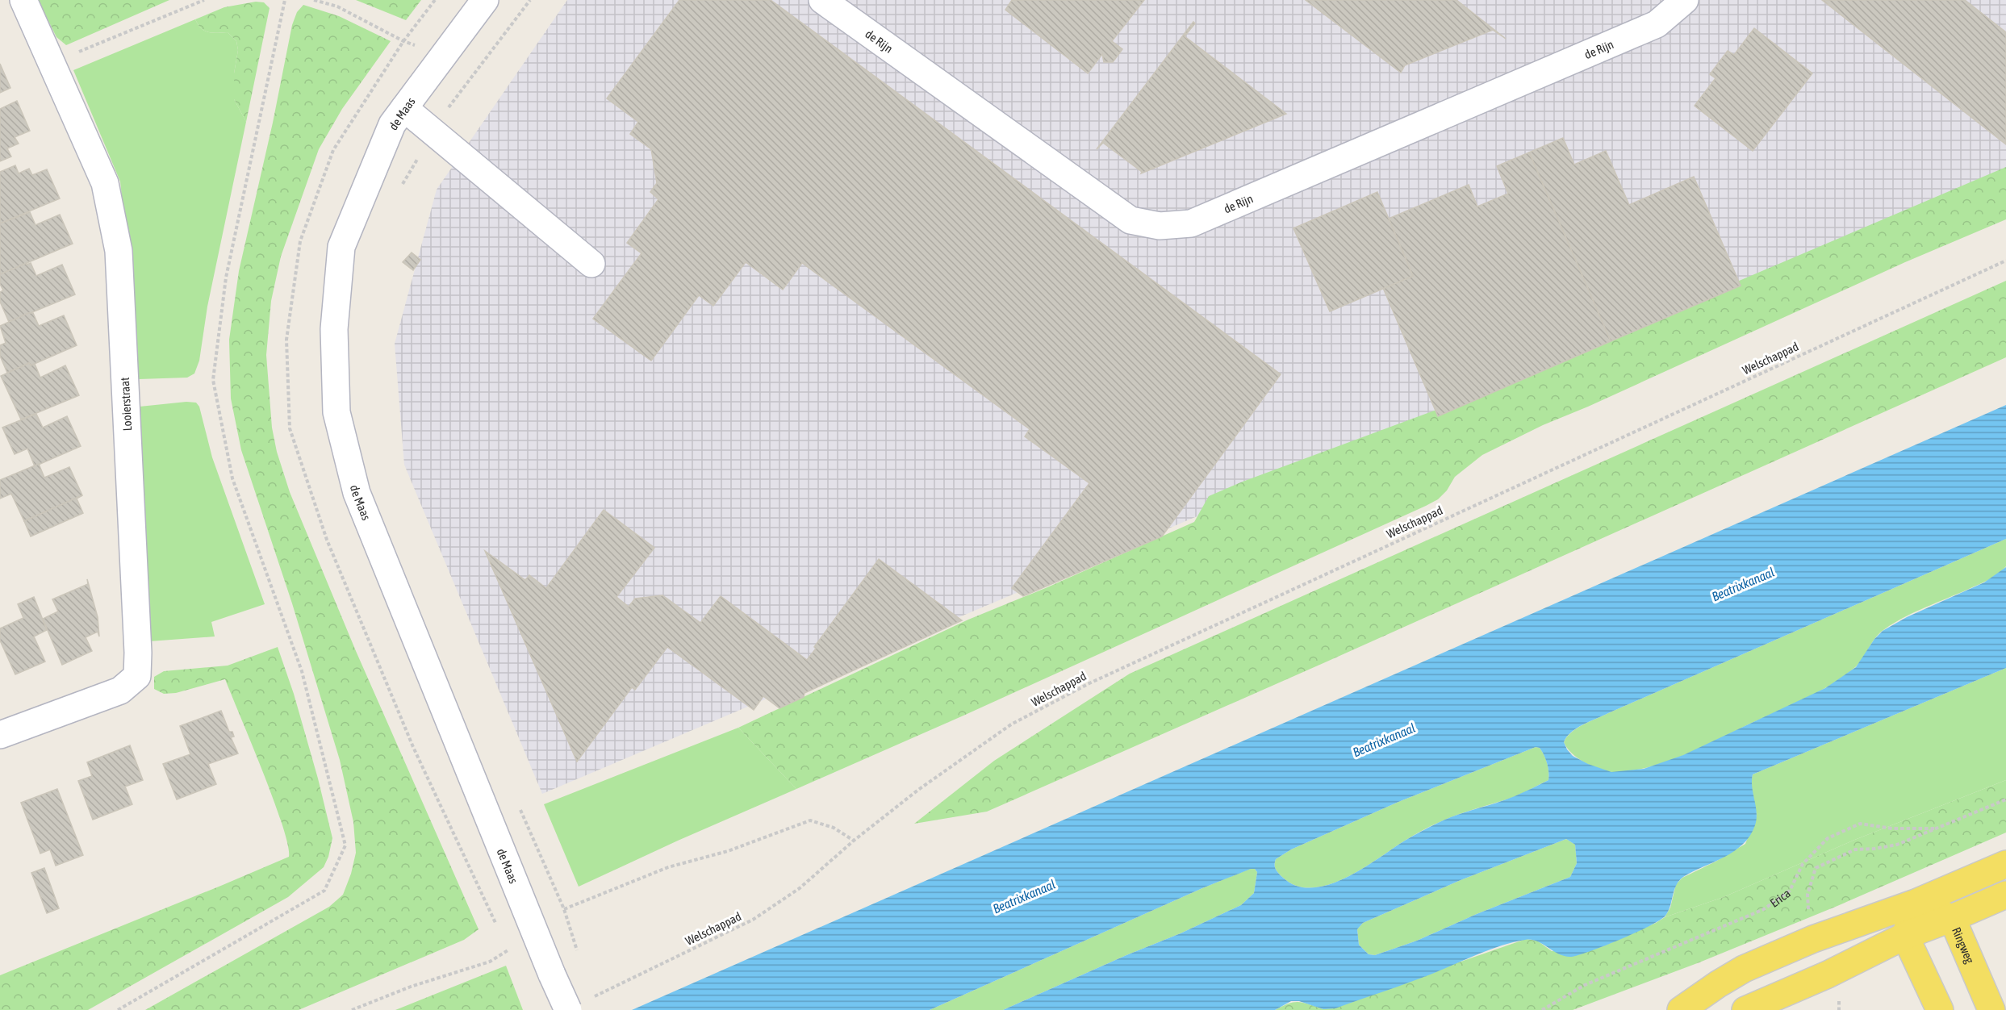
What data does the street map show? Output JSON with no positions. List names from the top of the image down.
{
  "streets": {
    "main road": ["Ringweg"],
    "street": ["de Rijn", "de Maas", "Looierstraat"],
    "path": ["Welschappad", "Erica"]
  },
  "water": ["Beatrixkanaal"]
}
